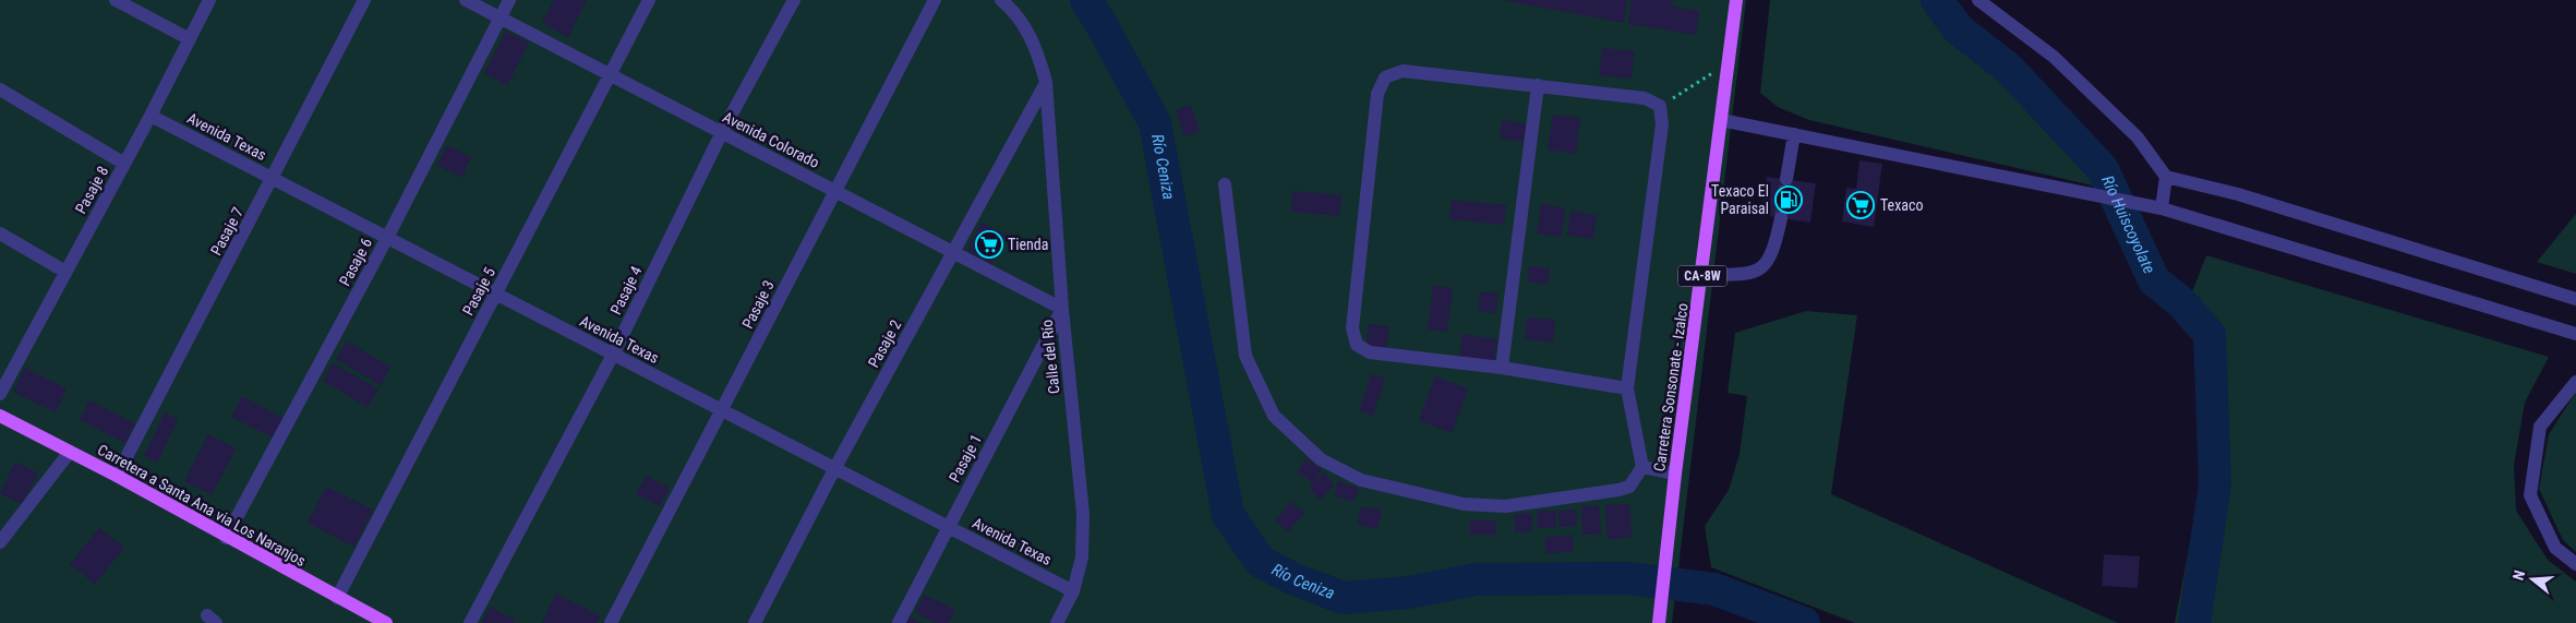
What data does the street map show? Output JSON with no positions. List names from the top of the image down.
{
  "streets": {
    "main road": ["CA-8W", "Carretera Sonsonate - Izalco", "Carretera a Santa Ana via Los Naranjos"],
    "street": [
      "Avenida Texas",
      "Avenida Colorado",
      "Pasaje 8",
      "Pasaje 7",
      "Pasaje 6",
      "Pasaje 4",
      "Pasaje 5",
      "Pasaje 3",
      "Pasaje 2",
      "Calle del Río",
      "Pasaje 1"
    ]
  },
  "crossings": [
    ["Avenida Texas", "Pasaje 8"],
    ["Avenida Texas", "Pasaje 7"],
    ["Avenida Texas", "Pasaje 6"],
    ["Avenida Texas", "Pasaje 4"],
    ["Avenida Texas", "Pasaje 5"],
    ["Avenida Texas", "Pasaje 3"],
    ["Avenida Texas", "Pasaje 2"],
    ["Avenida Texas", "Calle del Río"],
    ["Avenida Texas", "Pasaje 1"],
    ["Avenida Colorado", "Pasaje 6"],
    ["Avenida Colorado", "Pasaje 4"],
    ["Avenida Colorado", "Pasaje 5"],
    ["Avenida Colorado", "Pasaje 3"],
    ["Avenida Colorado", "Pasaje 2"],
    ["Avenida Colorado", "Calle del Río"],
    ["Avenida Colorado", "Pasaje 1"],
    ["Pasaje 7", "Carretera a Santa Ana via Los Naranjos"],
    ["Pasaje 6", "Carretera a Santa Ana via Los Naranjos"],
    ["Pasaje 5", "Carretera a Santa Ana via Los Naranjos"],
    ["Pasaje 2", "Calle del Río"],
    ["Calle del Río", "Pasaje 1"]
  ],
  "water": ["Río Ceniza", "Río Huiscoyolate"],
  "places": {
    "fuel station": ["Texaco El Paraisal"],
    "supermarket": ["Texaco", "Tienda"]
  },
  "north": "left"
}
